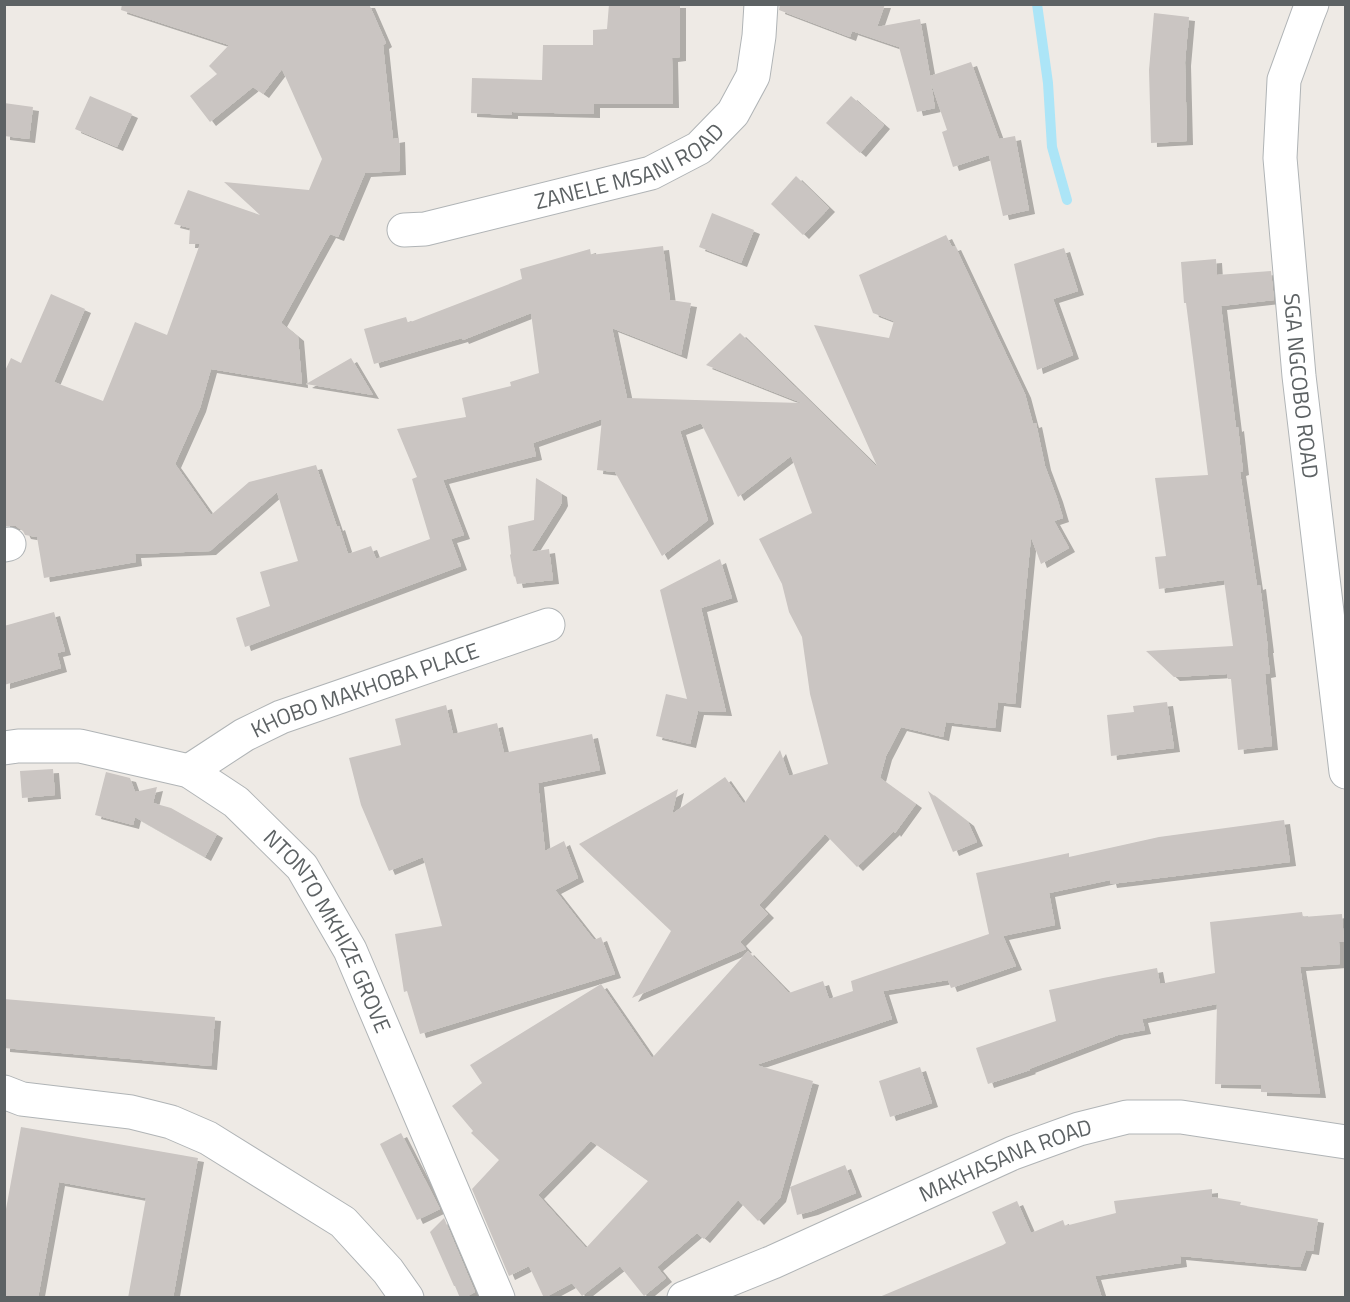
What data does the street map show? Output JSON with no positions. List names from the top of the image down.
{
  "streets": {
    "street": [
      "ZANELE MSANI ROAD",
      "SGA NGCOBO ROAD",
      "KHOBO MAKHOBA PLACE",
      "NTONTO MKHIZE GROVE",
      "MAKHASANA ROAD"
    ]
  },
  "crossings": [
    ["KHOBO MAKHOBA PLACE", "NTONTO MKHIZE GROVE"]
  ]
}
